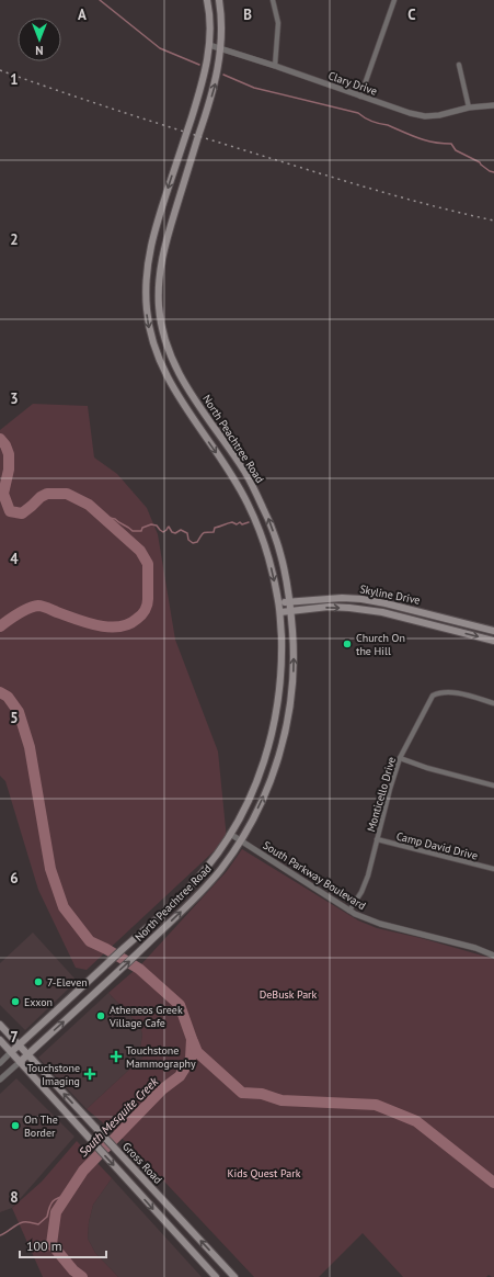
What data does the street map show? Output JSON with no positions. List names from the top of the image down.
{
  "streets": {
    "main road": ["North Peachtree Road", "Skyline Drive", "Gross Road"],
    "street": [
      "Clary Drive",
      "Monticello Drive",
      "Camp David Drive",
      "South Parkway Boulevard"
    ]
  },
  "crossings": [
    ["Clary Drive", "North Peachtree Road"],
    ["North Peachtree Road", "Skyline Drive"],
    ["North Peachtree Road", "South Parkway Boulevard"],
    ["North Peachtree Road", "Gross Road"],
    ["Monticello Drive", "Camp David Drive"],
    ["Monticello Drive", "South Parkway Boulevard"]
  ],
  "water": ["South Mesquite Creek"],
  "parks": ["DeBusk Park", "Kids Quest Park"],
  "places": {
    "other": [
      "Church On the Hill",
      "7-Eleven",
      "Exxon",
      "Atheneos Greek Village Cafe",
      "On The Border"
    ],
    "health": ["Touchstone Mammography", "Touchstone Imaging"]
  },
  "scale_bar": "100 m",
  "north": "bottom",
  "grid": {
    "columns": ["A", "B", "C"],
    "rows": [
      "1",
      "2",
      "3",
      "4",
      "5",
      "6",
      "7",
      "8"
    ]
  }
}
